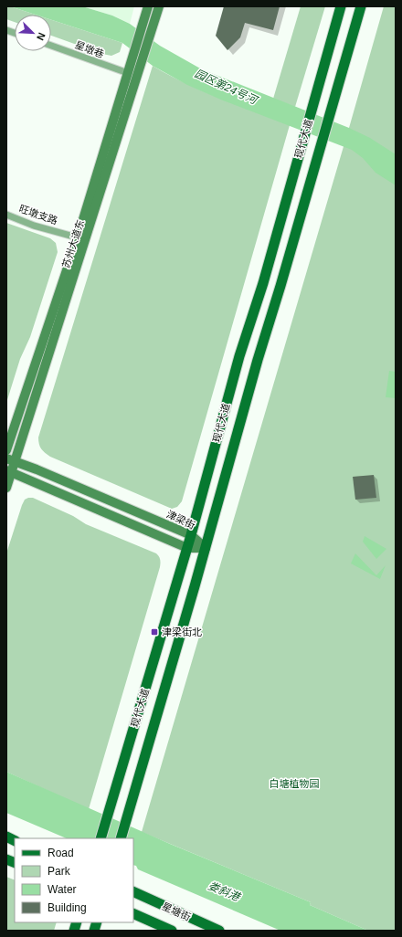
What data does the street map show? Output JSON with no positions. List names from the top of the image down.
{
  "streets": {
    "main road": [
      "现代大道",
      "苏州大道东",
      "津梁街",
      "星塘街"
    ],
    "street": ["星墩巷", "旺墩支路"]
  },
  "crossings": [
    ["星墩巷", "苏州大道东"],
    ["现代大道", "津梁街"],
    ["旺墩支路", "苏州大道东"],
    ["苏州大道东", "津梁街"]
  ],
  "water": ["园区第24号河", "娄斜港"],
  "parks": ["白塘植物园"],
  "places": {
    "transit": ["津梁街北"]
  },
  "legend": [
    "Road",
    "Park",
    "Water",
    "Building"
  ],
  "north": "bottom right"
}
